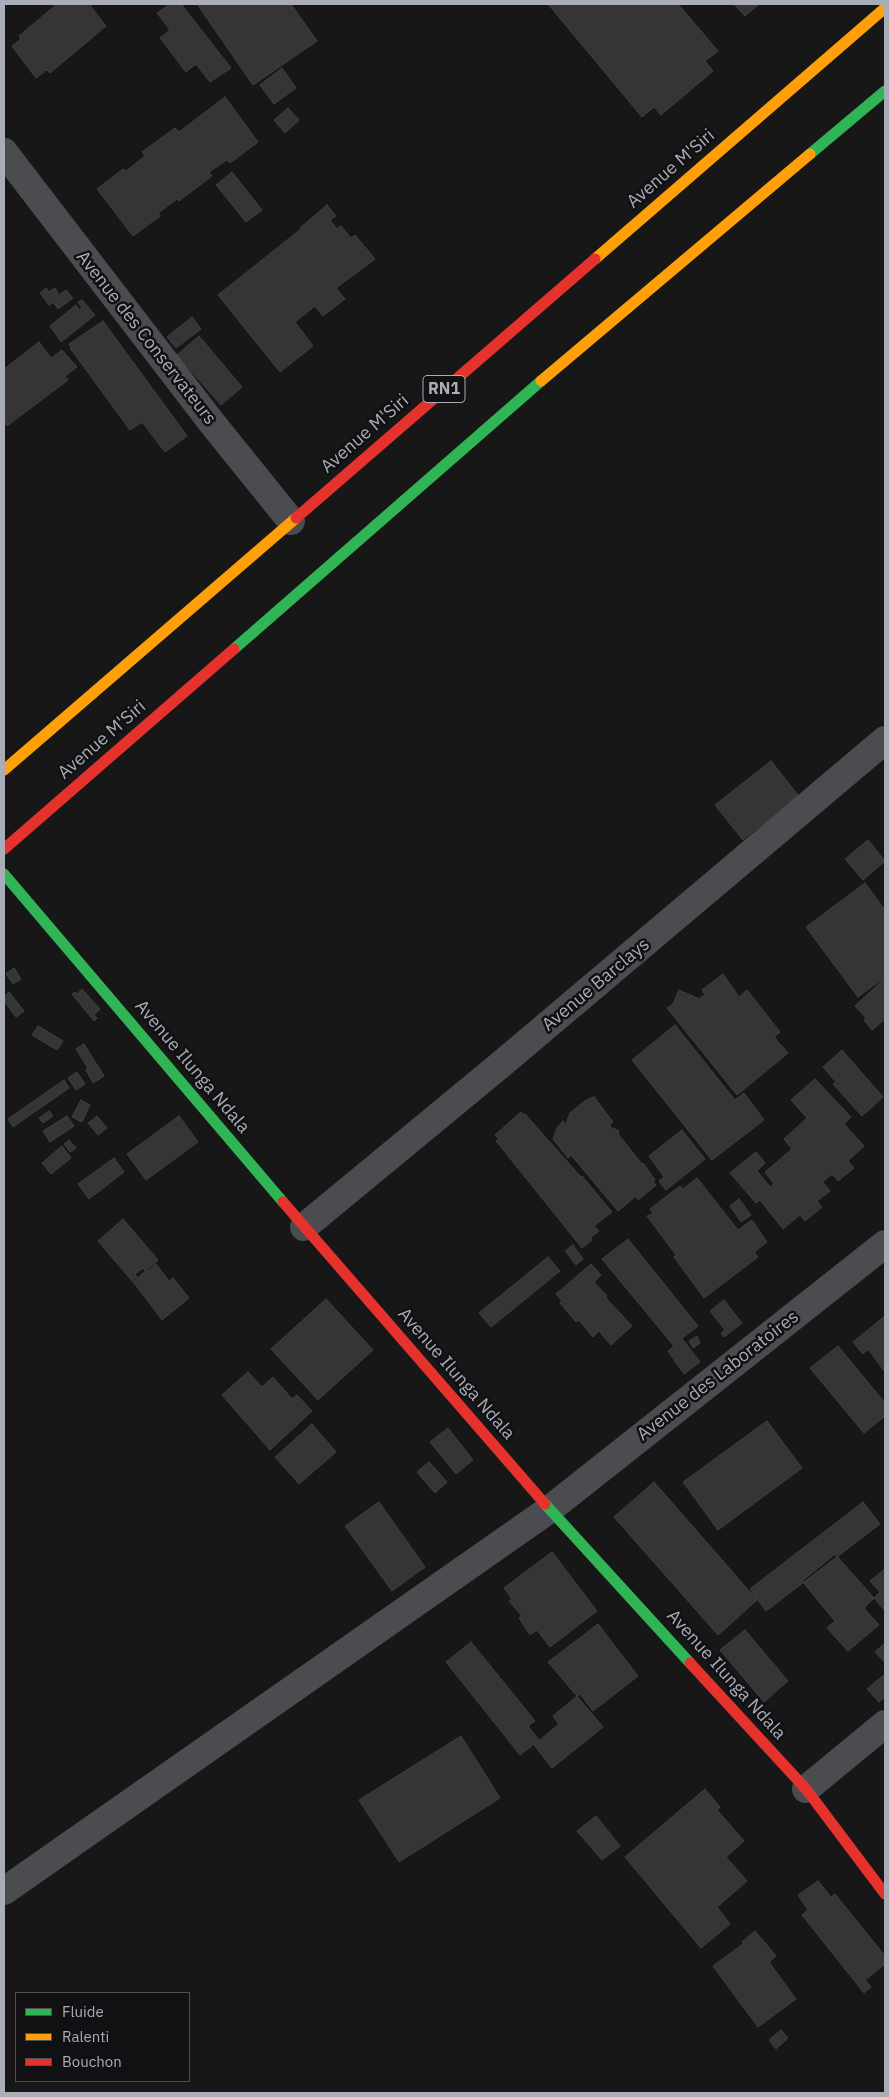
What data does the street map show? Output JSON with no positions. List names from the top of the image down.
{
  "streets": {
    "main road": ["Avenue M'Siri", "RN1", "Avenue Ilunga Ndala"],
    "street": ["Avenue des Conservateurs", "Avenue Barclays", "Avenue des Laboratoires"]
  },
  "crossings": [
    ["Avenue M'Siri", "Avenue des Conservateurs"],
    ["Avenue Barclays", "Avenue Ilunga Ndala"],
    ["Avenue Ilunga Ndala", "Avenue des Laboratoires"]
  ],
  "legend": ["Fluide", "Ralenti", "Bouchon"]
}
